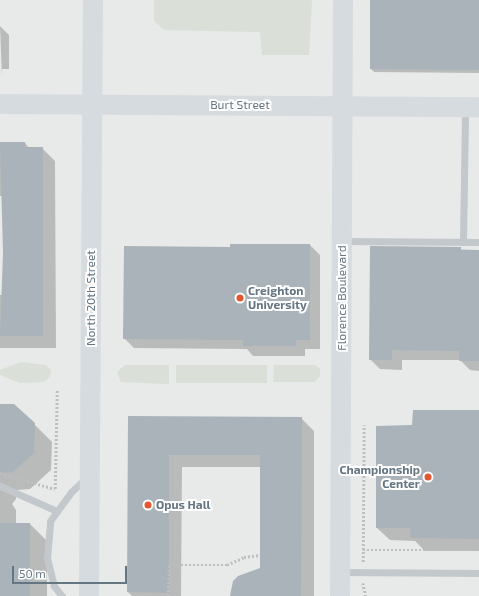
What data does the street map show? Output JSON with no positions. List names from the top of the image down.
{
  "streets": {
    "main road": ["Burt Street", "North 20th Street", "Florence Boulevard"]
  },
  "crossings": [
    ["Burt Street", "North 20th Street"],
    ["Burt Street", "Florence Boulevard"]
  ],
  "places": ["Creighton University", "Championship Center", "Opus Hall"],
  "scale_bar": "50 m"
}
